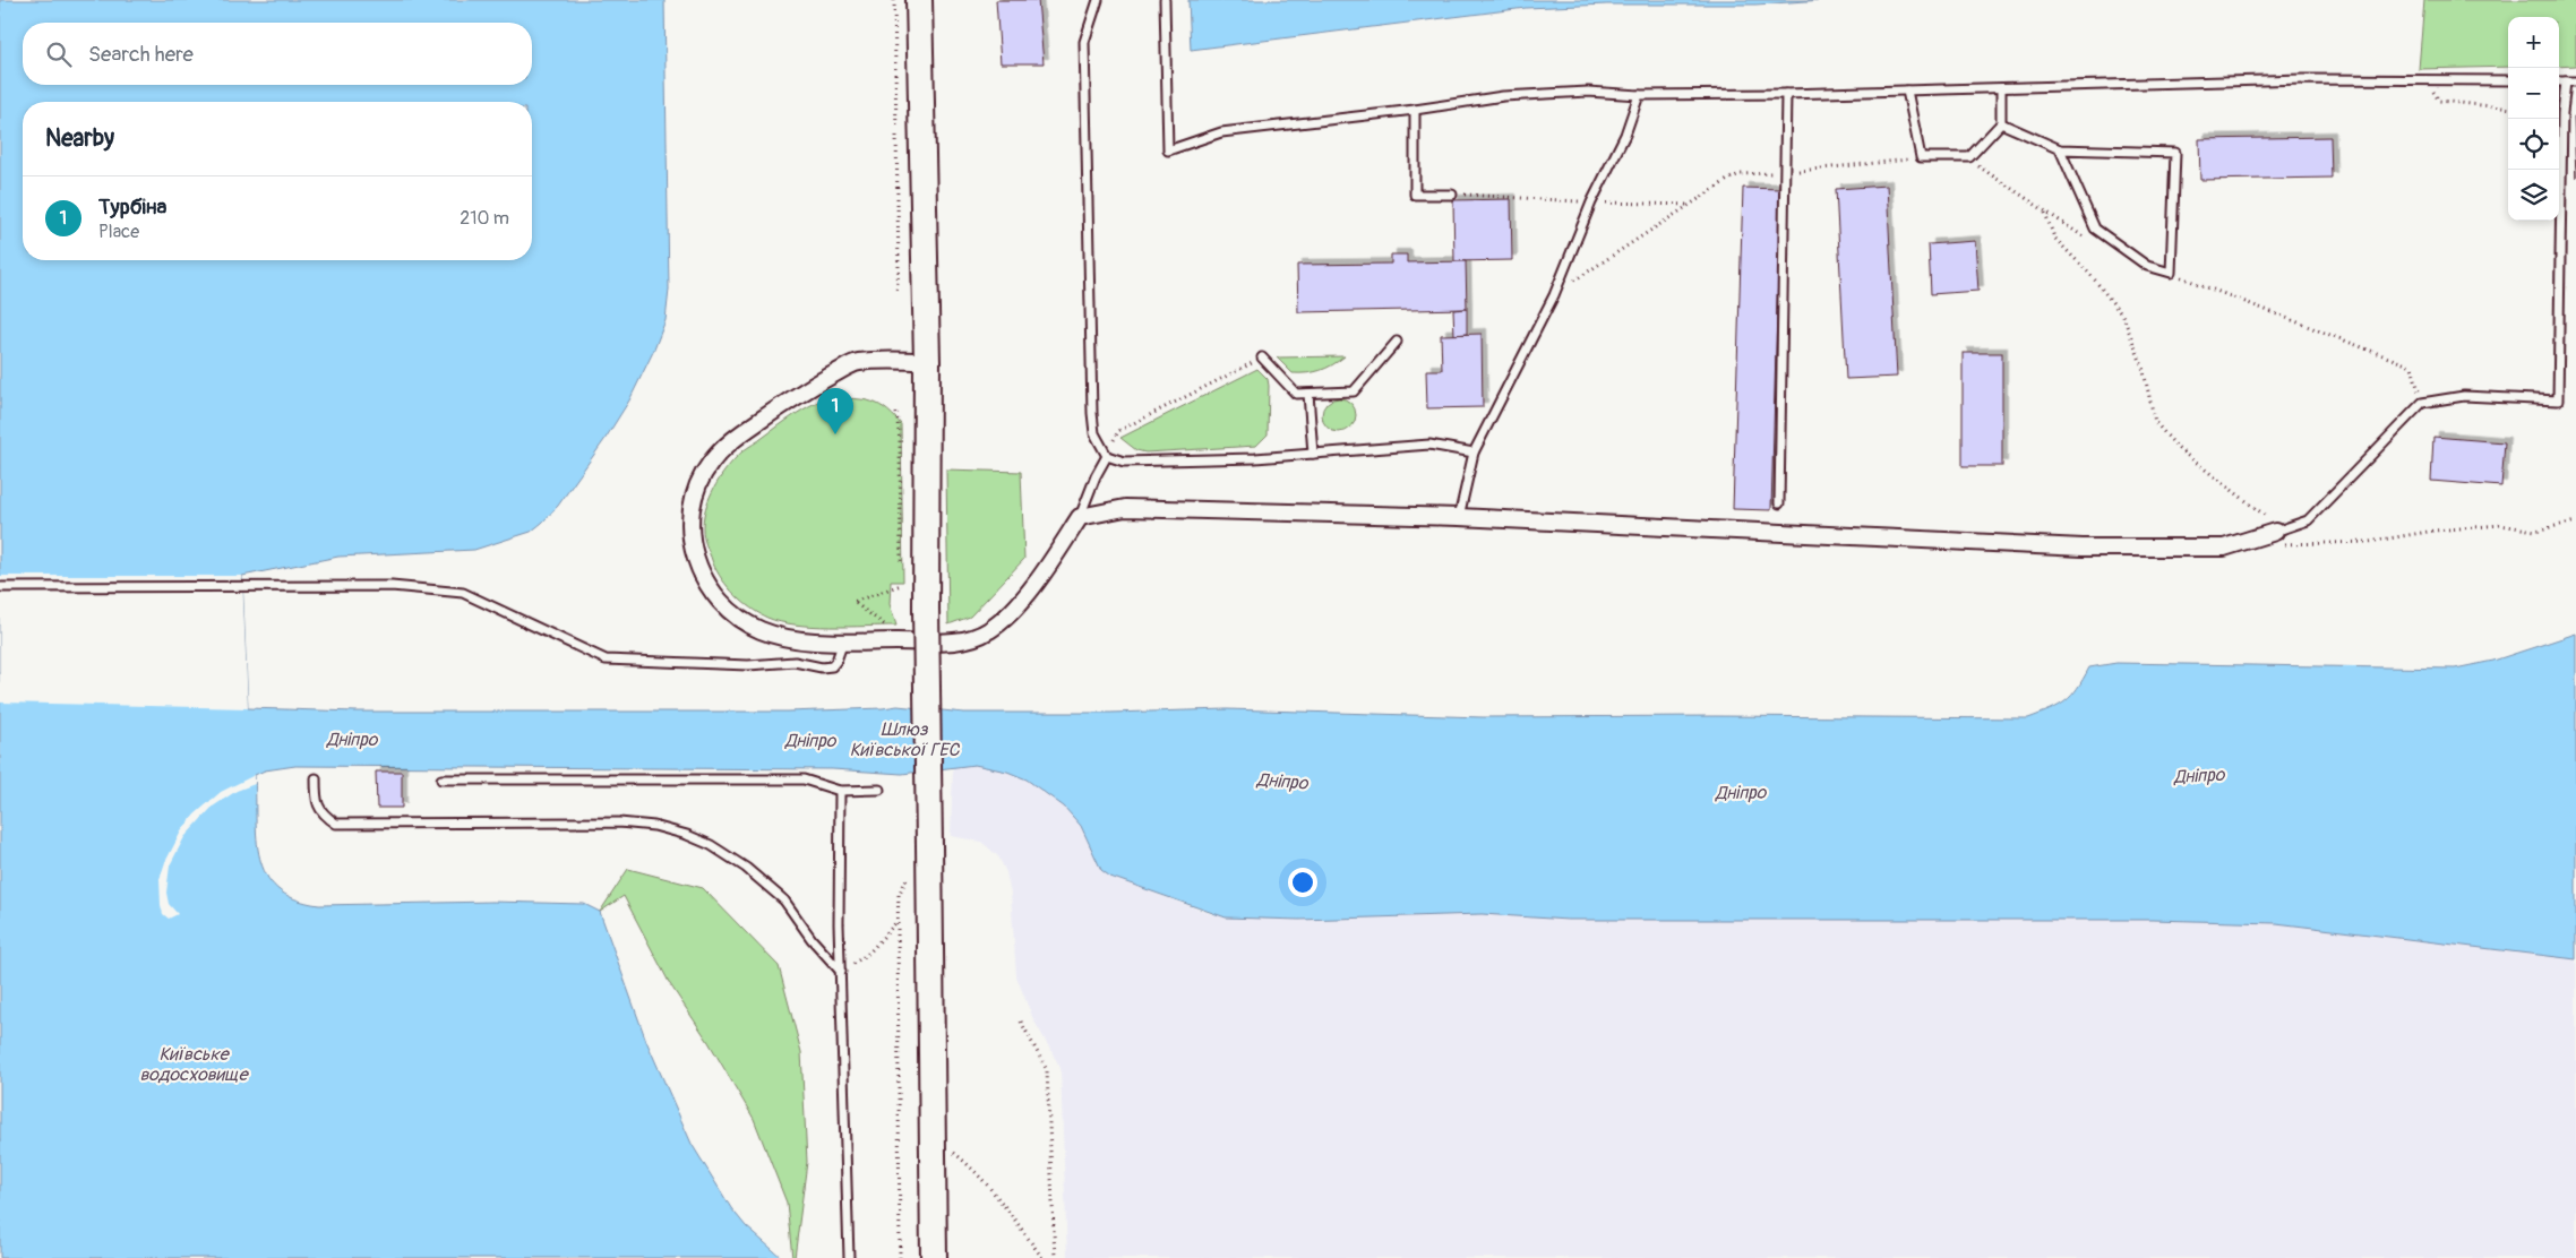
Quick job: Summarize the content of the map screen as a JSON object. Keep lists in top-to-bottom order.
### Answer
{
  "water": ["Шлюз Київської ГЕС", "Дніпро", "Київське водосховище"],
  "page": {
    "map_buttons": ["+", "−"],
    "search": "Search here",
    "heading": "Nearby",
    "list": [
      {
        "mark": "1",
        "name": "Турбіна",
        "note": "Place",
        "value": "210 m"
      }
    ],
    "pins": "1"
  }
}
